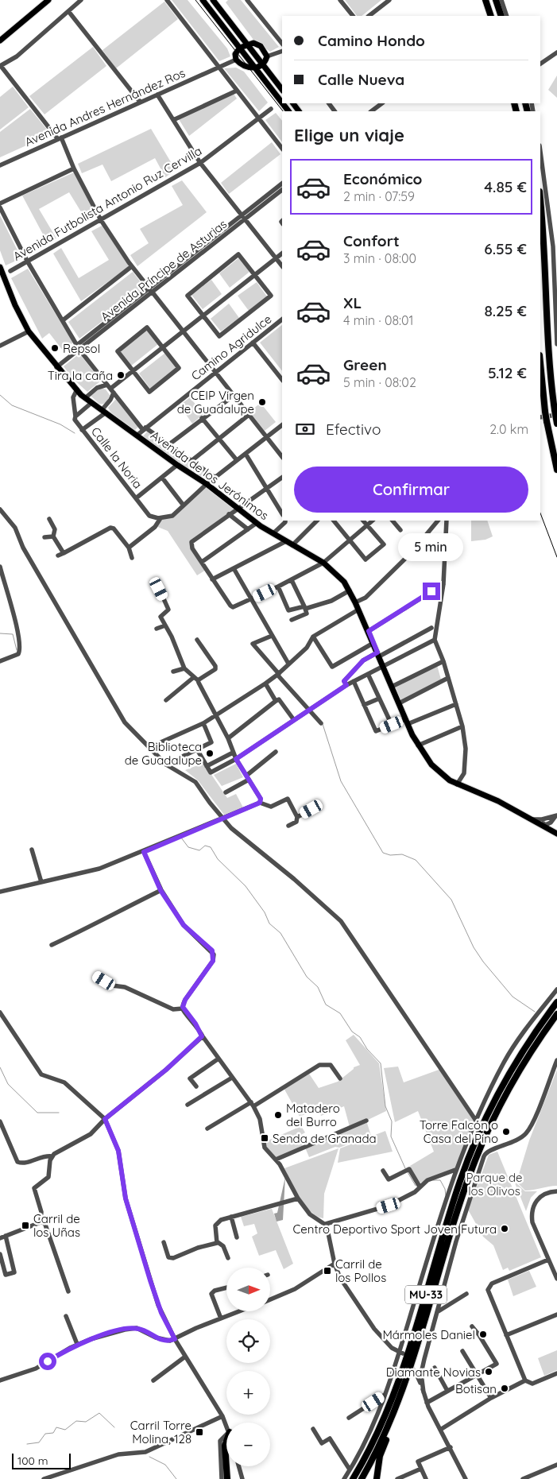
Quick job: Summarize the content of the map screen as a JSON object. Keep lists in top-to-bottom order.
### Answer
{
  "streets": {
    "highway": ["MU-33"],
    "main road": ["Avenida de los Jerónimos"],
    "street": [
      "Avenida Andres Hernández Ros",
      "Avenida Futbolista Antonio Ruz Cervilla",
      "Avenida Príncipe de Asturias",
      "Camino Agridulce",
      "Calle la Noria"
    ]
  },
  "crossings": [
    ["Avenida Futbolista Antonio Ruz Cervilla", "Avenida de los Jerónimos"],
    ["Avenida Príncipe de Asturias", "Avenida de los Jerónimos"],
    ["Camino Agridulce", "Avenida de los Jerónimos"],
    ["Calle la Noria", "Avenida de los Jerónimos"]
  ],
  "parks": ["Parque de los Olivos"],
  "places": {
    "other": [
      "Repsol",
      "Tira la caña",
      "CEIP Virgen de Guadalupe",
      "Biblioteca de Guadalupe",
      "Matadero del Burro",
      "Torre Falcón o Casa del Pino",
      "Centro Deportivo Sport Joven Futura",
      "Mármoles Daniel",
      "Diamante Novias",
      "Botisan"
    ],
    "transit": [
      "Senda de Granada",
      "Carril de los Uñas",
      "Carril de los Pollos",
      "Carril Torre Molina, 128"
    ]
  },
  "scale_bar": "100 m",
  "north": "right",
  "page": {
    "banner": ["Camino Hondo", "Calle Nueva"],
    "heading": "Elige un viaje",
    "list": [
      {
        "name": "Económico",
        "note": "2 min · 07:59",
        "value": "4.85 €"
      },
      {
        "name": "Confort",
        "note": "3 min · 08:00",
        "value": "6.55 €"
      },
      {
        "name": "XL",
        "note": "4 min · 08:01",
        "value": "8.25 €"
      },
      {
        "name": "Green",
        "note": "5 min · 08:02",
        "value": "5.12 €"
      }
    ],
    "pay": ["Efectivo", "2.0 km"],
    "buttons": "Confirmar",
    "bubble": "5 min",
    "map_buttons": ["+", "−"],
    "scale": "100 m"
  }
}
